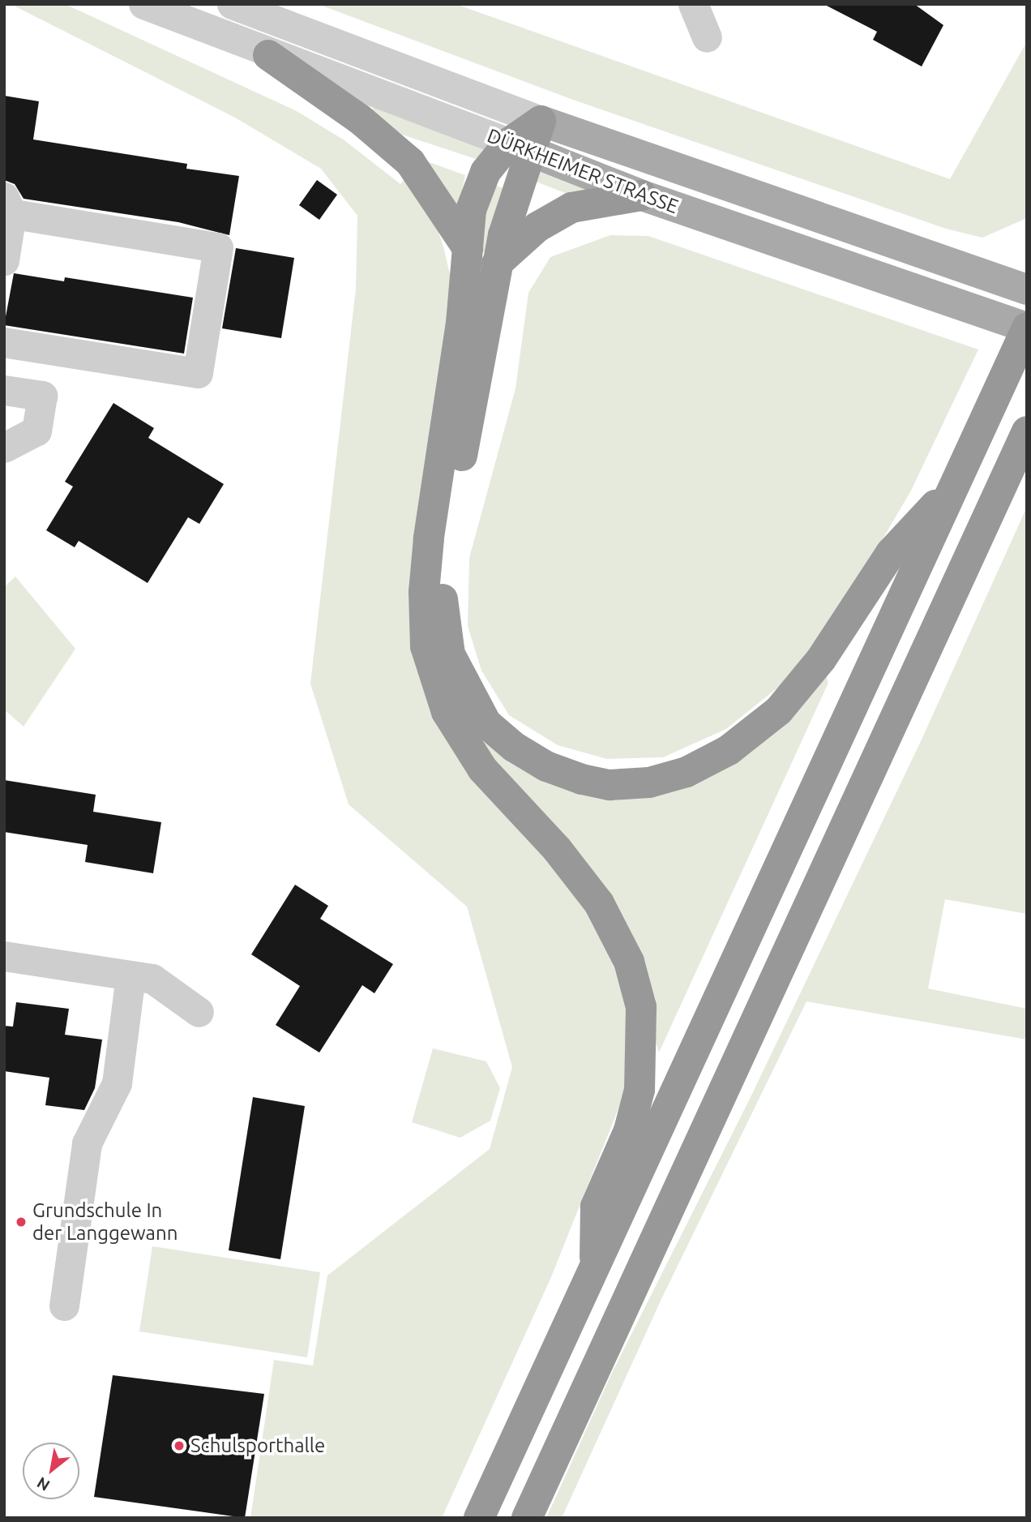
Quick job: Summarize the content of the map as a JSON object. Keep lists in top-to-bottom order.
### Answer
{
  "streets": {
    "main road": ["DÜRKHEIMER STRASSE"]
  },
  "places": ["Grundschule In der Langgewann", "Schulsporthalle"],
  "north": "bottom left"
}
